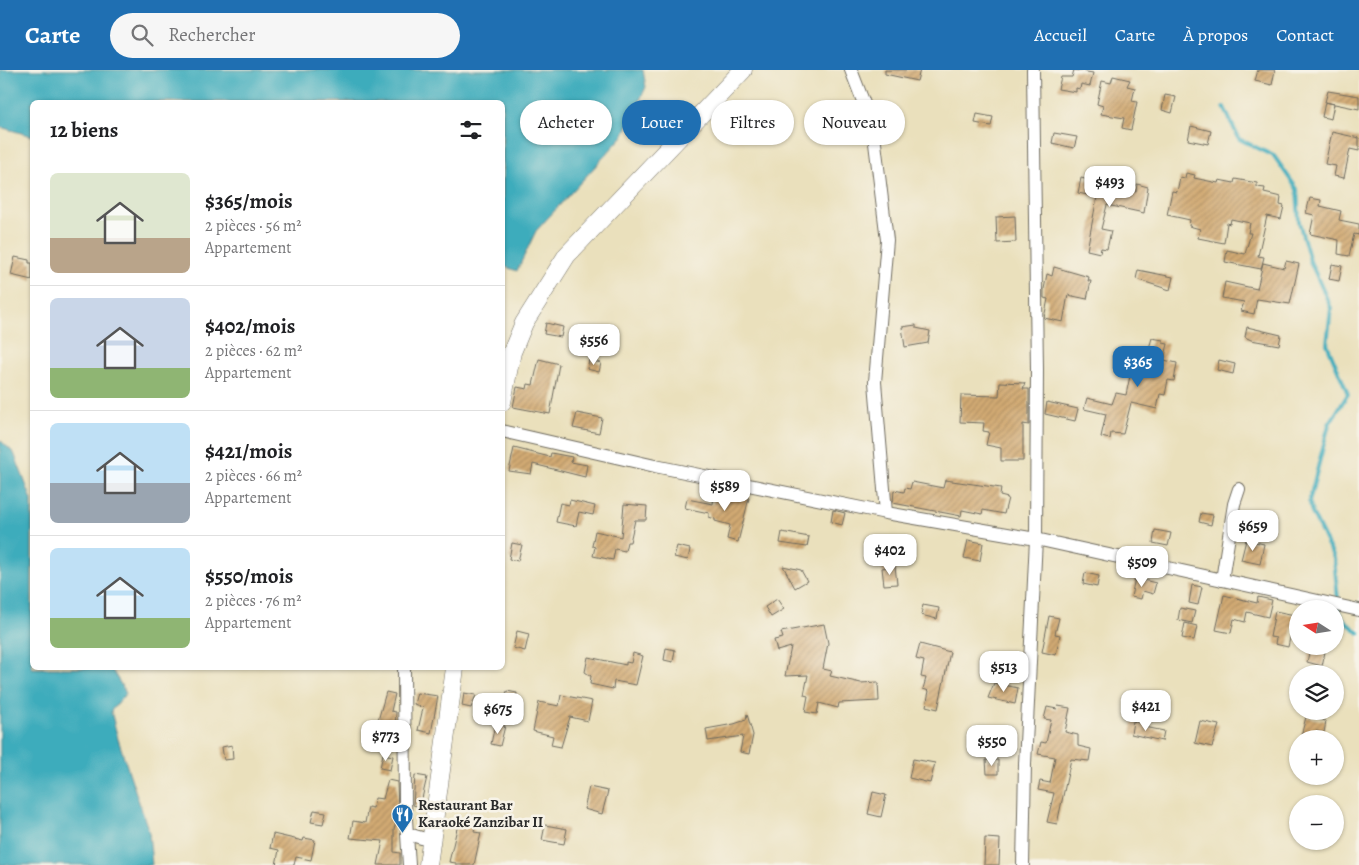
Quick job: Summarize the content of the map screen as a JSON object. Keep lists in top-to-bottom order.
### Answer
{
  "places": {
    "restaurant": ["Restaurant Bar Karaoké Zanzibar II"]
  },
  "north": "left",
  "page": {
    "header": "Carte",
    "search": "Rechercher",
    "nav": [
      "Accueil",
      "Carte",
      "À propos",
      "Contact"
    ],
    "chip": [
      "Acheter",
      "Louer",
      "Filtres",
      "Nouveau"
    ],
    "heading": "12 biens",
    "list": [
      {
        "name": "$365/mois",
        "note": "2 pièces · 56 m² · Appartement"
      },
      {
        "name": "$402/mois",
        "note": "2 pièces · 62 m² · Appartement"
      },
      {
        "name": "$421/mois",
        "note": "2 pièces · 66 m² · Appartement"
      },
      {
        "name": "$550/mois",
        "note": "2 pièces · 76 m² · Appartement"
      }
    ],
    "price": [
      "$493",
      "$556",
      "$365",
      "$589",
      "$659",
      "$402",
      "$509",
      "$513",
      "$421",
      "$675",
      "$773",
      "$550"
    ],
    "map_buttons": ["+", "−"]
  }
}
